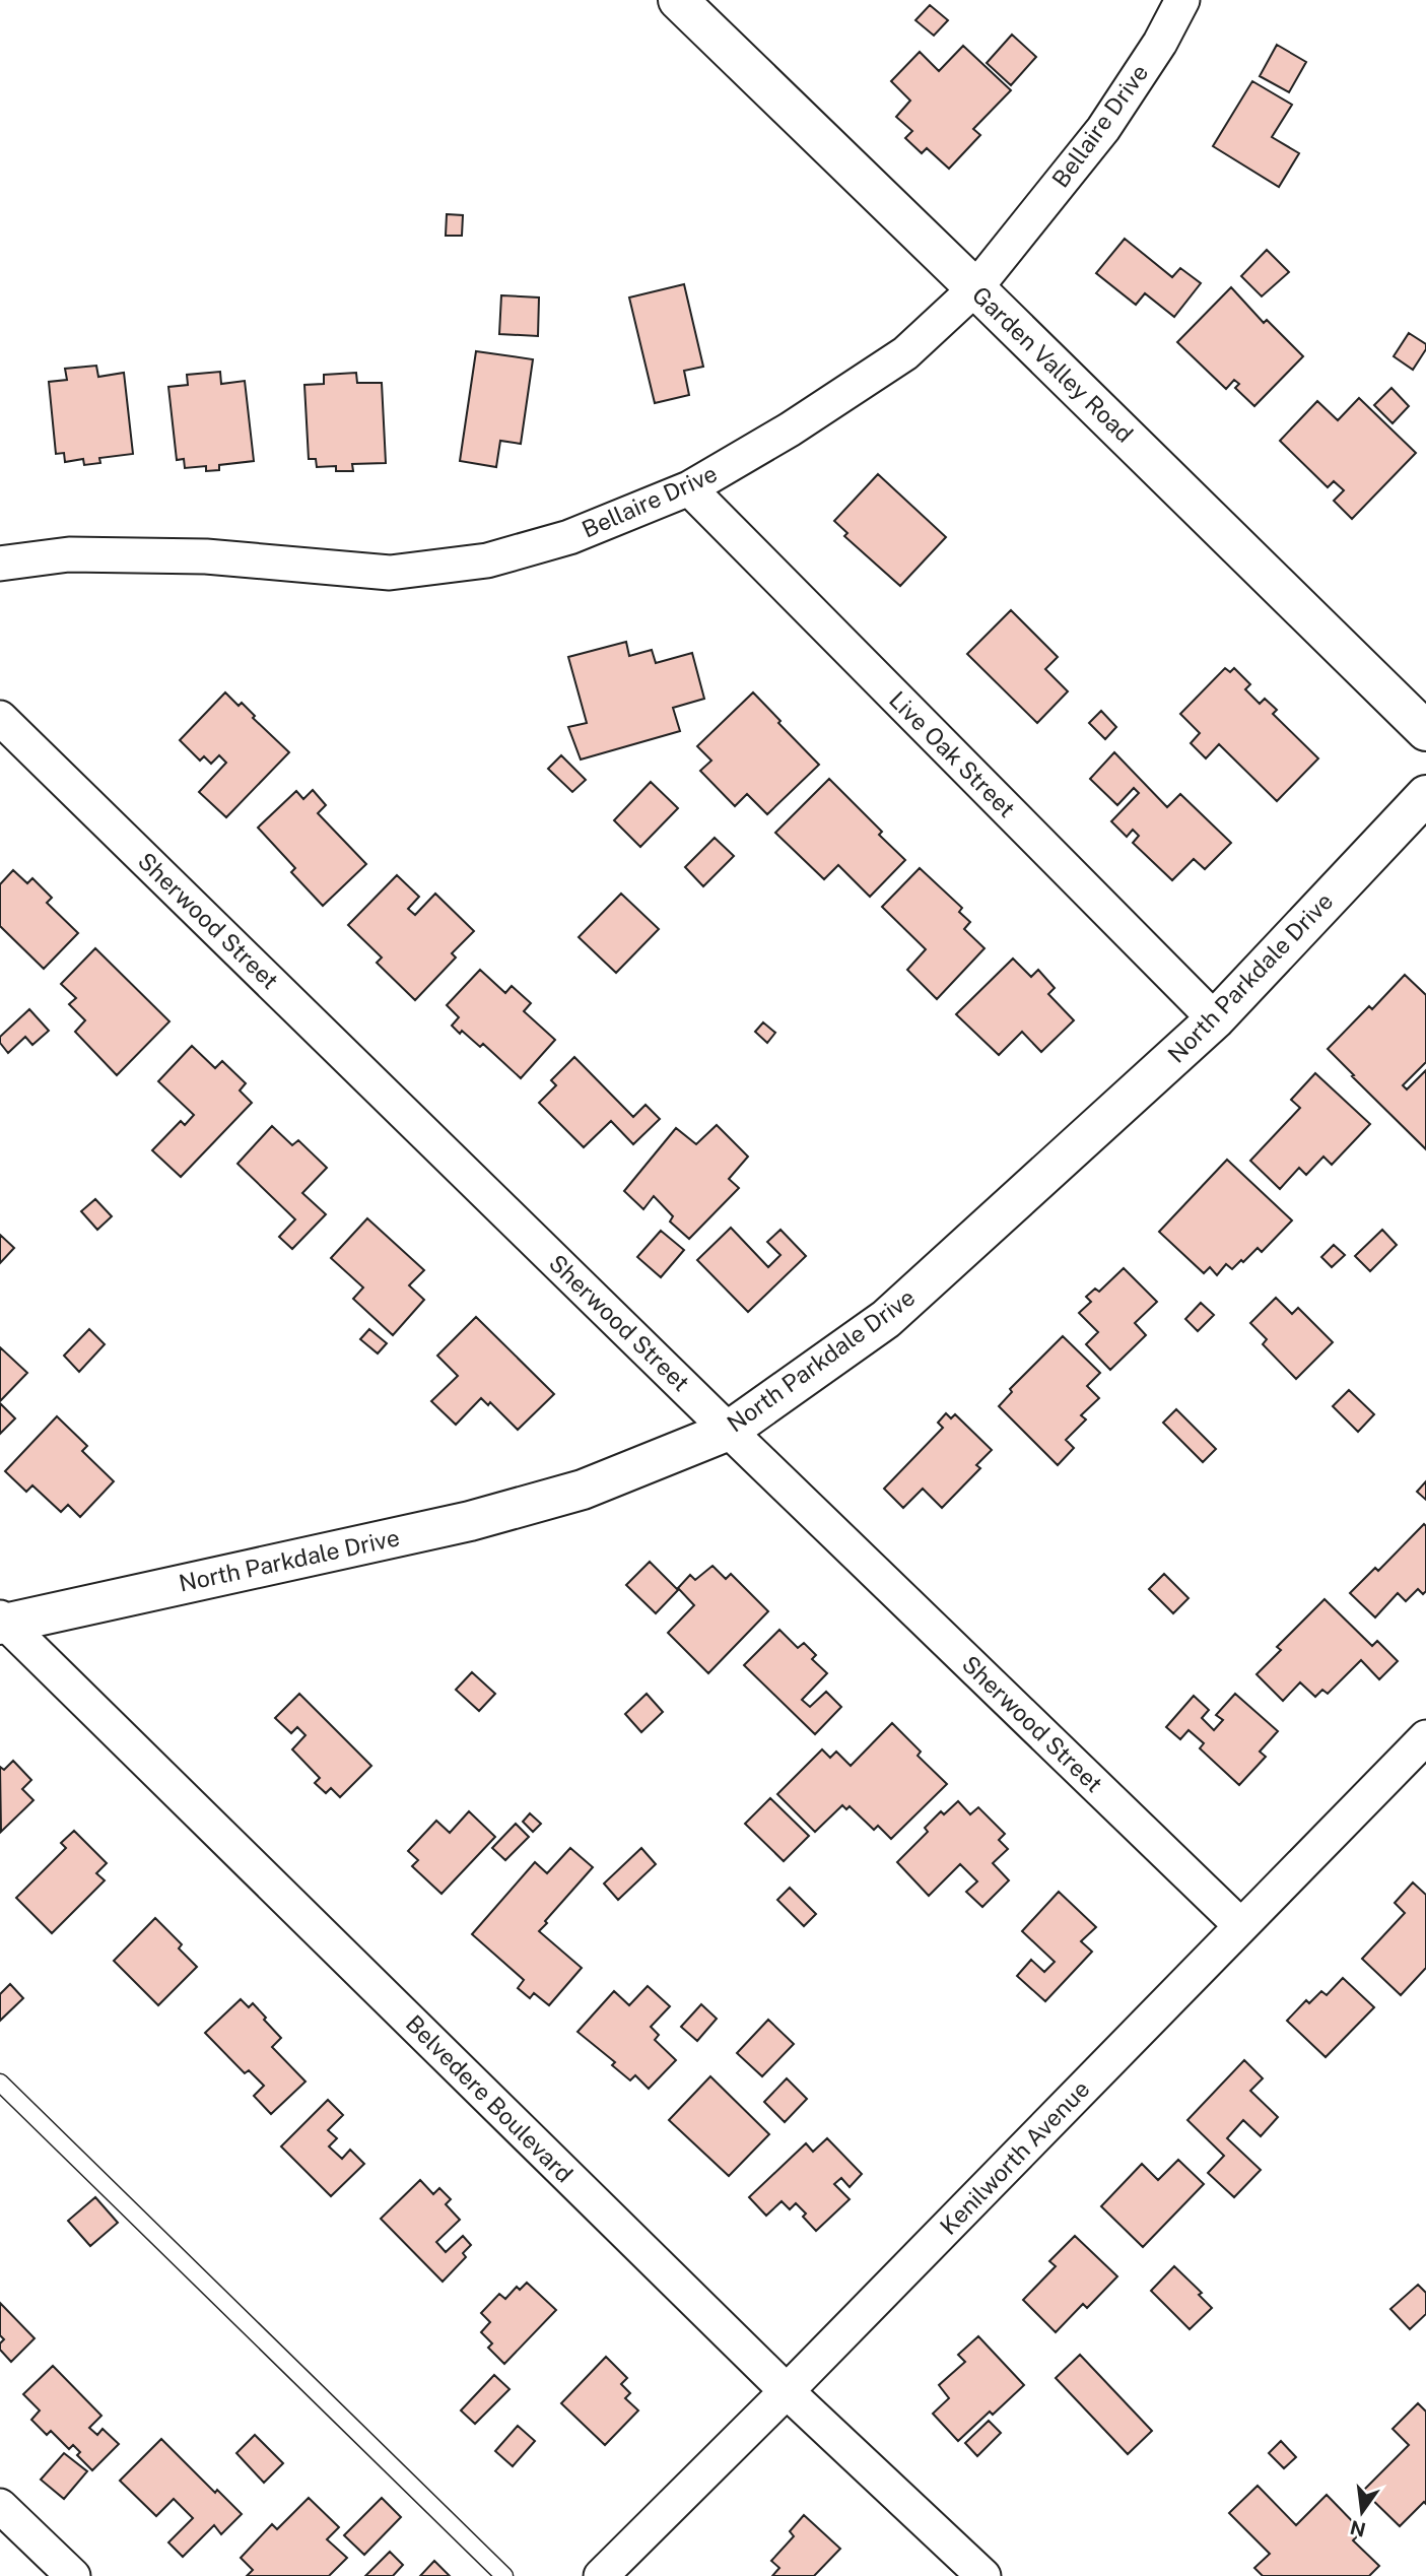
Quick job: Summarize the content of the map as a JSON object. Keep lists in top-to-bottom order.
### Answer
{
  "streets": {
    "street": [
      "Bellaire Drive",
      "Garden Valley Road",
      "Live Oak Street",
      "Sherwood Street",
      "North Parkdale Drive",
      "Belvedere Boulevard",
      "Kenilworth Avenue"
    ]
  },
  "crossings": [
    ["Bellaire Drive", "Garden Valley Road"],
    ["Bellaire Drive", "Live Oak Street"],
    ["Live Oak Street", "North Parkdale Drive"],
    ["Sherwood Street", "North Parkdale Drive"],
    ["Sherwood Street", "Kenilworth Avenue"],
    ["North Parkdale Drive", "Belvedere Boulevard"],
    ["Belvedere Boulevard", "Kenilworth Avenue"]
  ],
  "north": "bottom"
}
